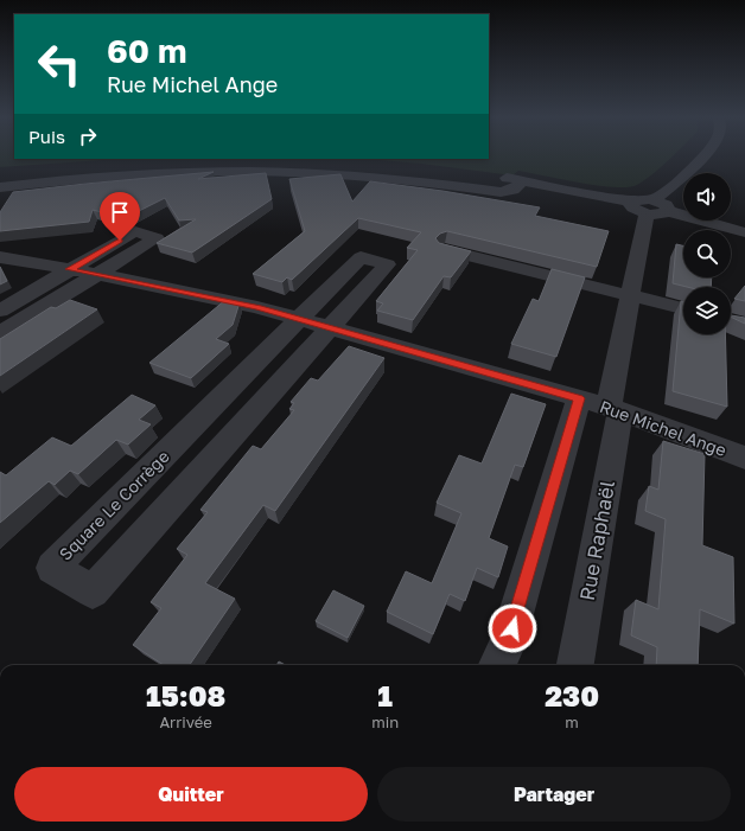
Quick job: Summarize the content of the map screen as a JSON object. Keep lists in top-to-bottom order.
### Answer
{
  "streets": {
    "street": ["Rue Michel Ange", "Square Le Corrège", "Rue Raphaël"]
  },
  "crossings": [
    ["Rue Michel Ange", "Square Le Corrège"],
    ["Rue Michel Ange", "Rue Raphaël"]
  ],
  "page": {
    "turn": ["60 m", "Rue Michel Ange"],
    "then": "Puis",
    "eta": [
      "15:08",
      "Arrivée",
      "1",
      "min",
      "230",
      "m"
    ],
    "buttons": ["Quitter", "Partager"]
  }
}
